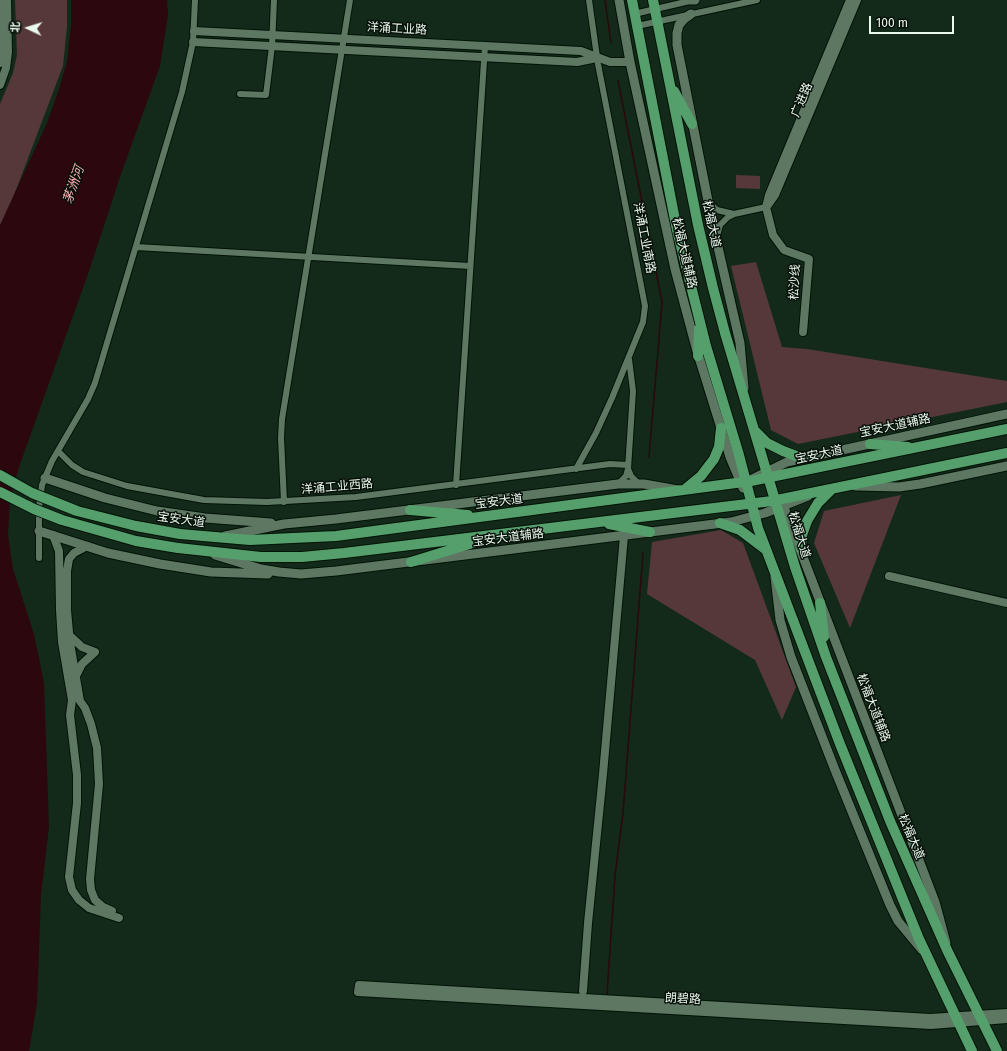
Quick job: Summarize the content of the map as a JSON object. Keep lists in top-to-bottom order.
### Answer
{
  "streets": {
    "main road": [
      "松福大道",
      "松福大道辅路",
      "宝安大道辅路",
      "宝安大道"
    ],
    "street": [
      "洋涌工业路",
      "广进路",
      "洋涌工业南路",
      "松沙线",
      "洋涌工业西路",
      "朗碧路"
    ]
  },
  "crossings": [
    ["洋涌工业路", "洋涌工业南路"],
    ["洋涌工业路", "松福大道辅路"],
    ["广进路", "松沙线"],
    ["松福大道", "松福大道辅路"],
    ["松福大道", "宝安大道辅路"],
    ["松福大道", "宝安大道"],
    ["松福大道", "朗碧路"],
    ["洋涌工业南路", "洋涌工业西路"],
    ["松福大道辅路", "宝安大道辅路"],
    ["松福大道辅路", "宝安大道"],
    ["宝安大道辅路", "宝安大道"]
  ],
  "water": ["茅洲河"],
  "scale_bar": "100 m",
  "north": "left"
}
